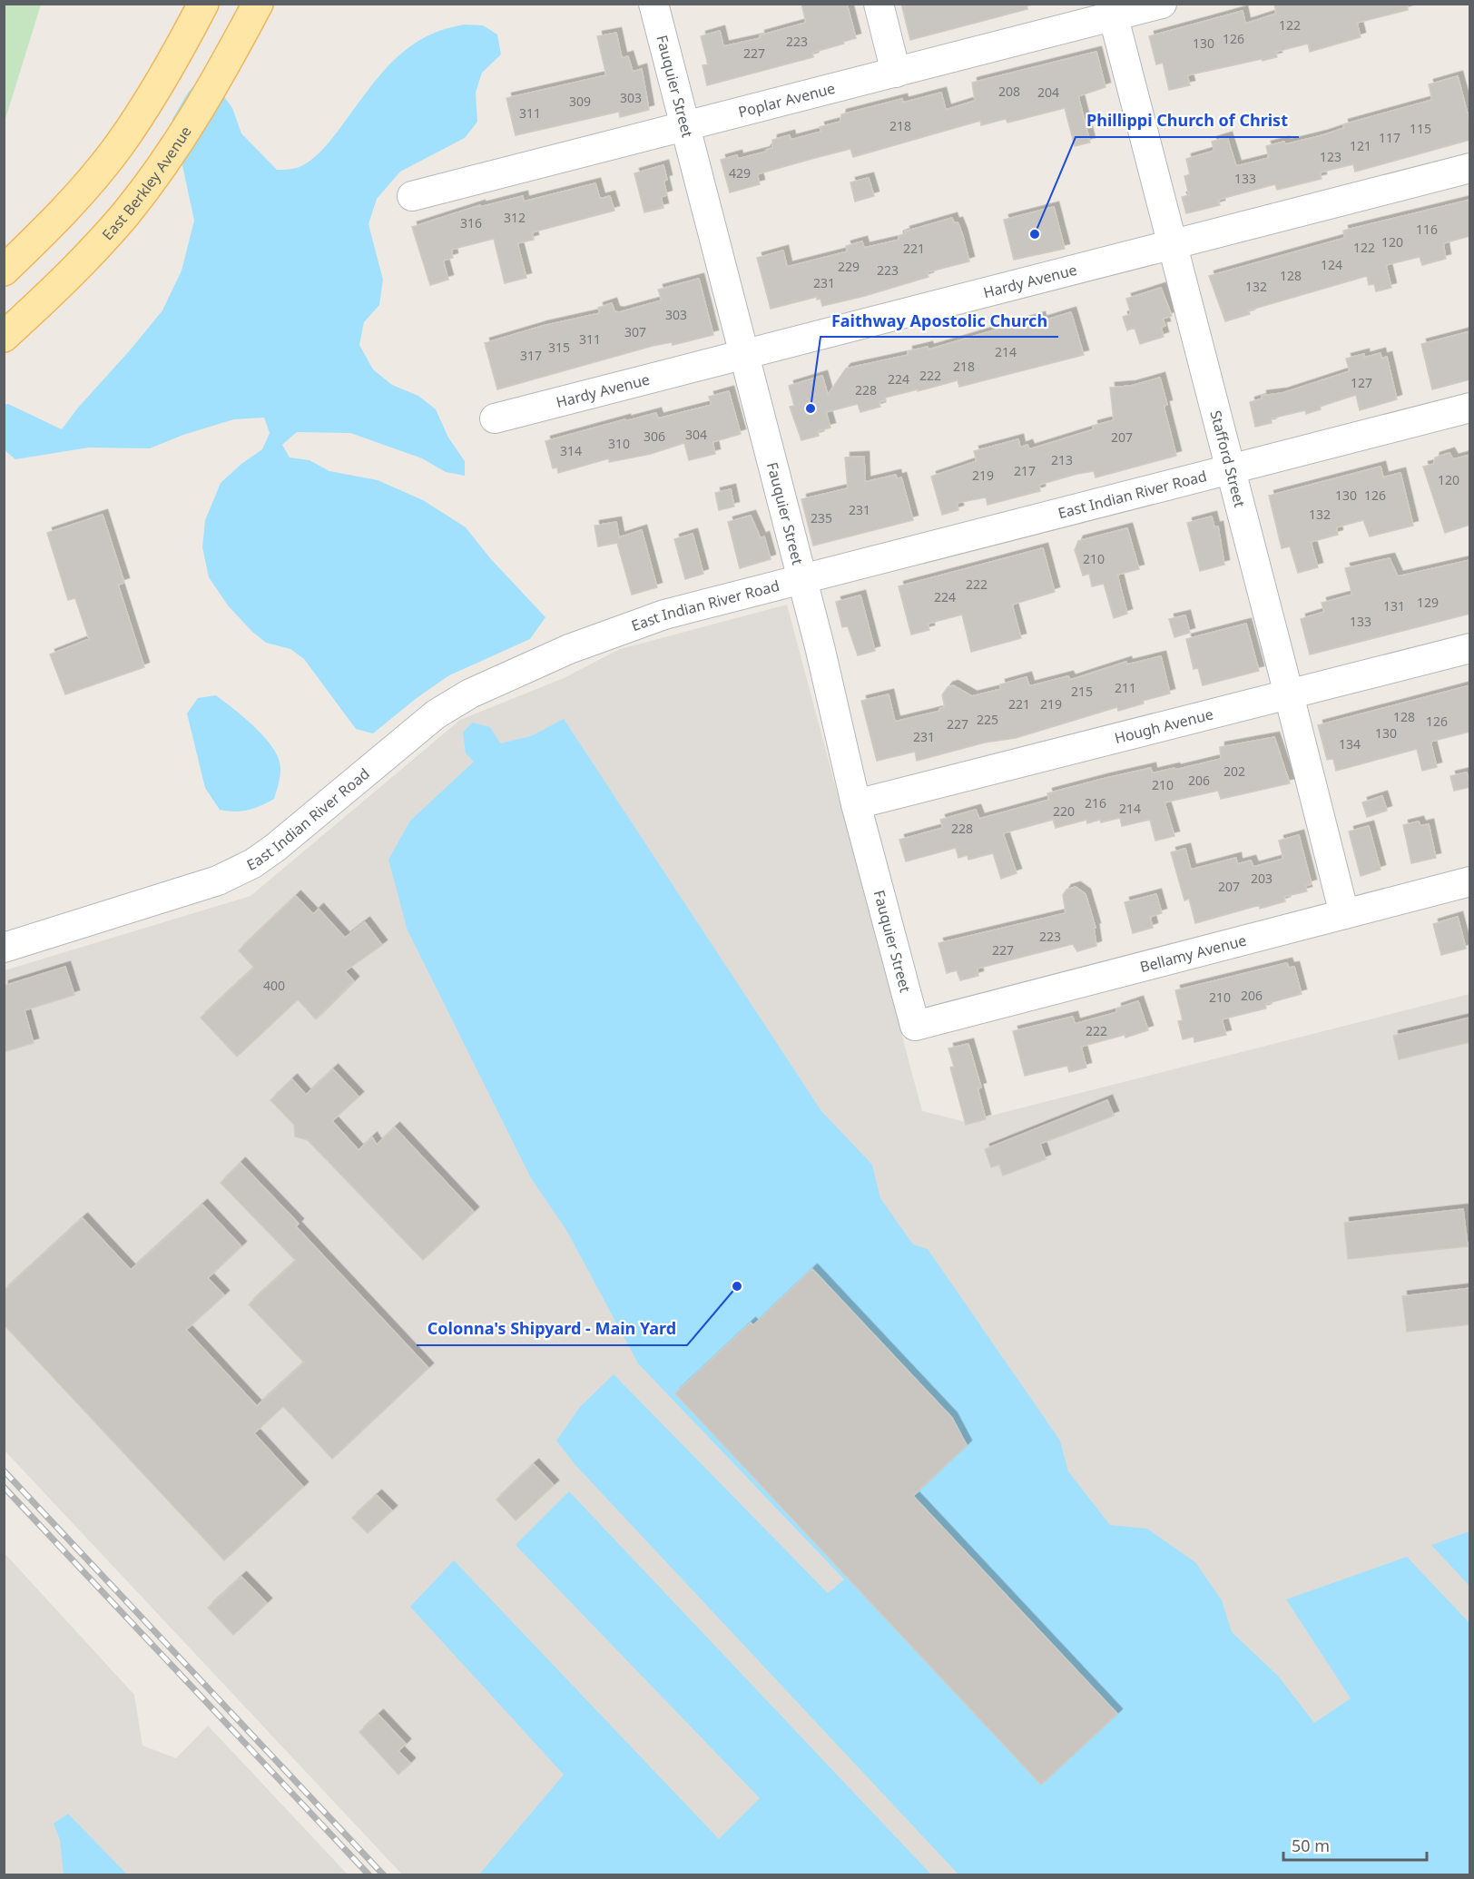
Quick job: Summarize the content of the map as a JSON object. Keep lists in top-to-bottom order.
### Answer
{
  "streets": {
    "main road": ["East Berkley Avenue"],
    "street": [
      "Fauquier Street",
      "Poplar Avenue",
      "Hardy Avenue",
      "Stafford Street",
      "East Indian River Road",
      "Hough Avenue",
      "Bellamy Avenue"
    ]
  },
  "crossings": [
    ["Fauquier Street", "Poplar Avenue"],
    ["Fauquier Street", "Hardy Avenue"],
    ["Fauquier Street", "East Indian River Road"],
    ["Fauquier Street", "Hough Avenue"],
    ["Fauquier Street", "Bellamy Avenue"],
    ["Poplar Avenue", "Stafford Street"],
    ["Hardy Avenue", "Stafford Street"],
    ["Stafford Street", "East Indian River Road"],
    ["Stafford Street", "Hough Avenue"],
    ["Stafford Street", "Bellamy Avenue"]
  ],
  "places": ["Phillippi Church of Christ", "Faithway Apostolic Church", "Colonna's Shipyard - Main Yard"],
  "house_numbers": [
    "122",
    "126",
    "223",
    "130",
    "227",
    "208",
    "204",
    "303",
    "309",
    "311",
    "218",
    "115",
    "117",
    "121",
    "123",
    "429",
    "133",
    "312",
    "316",
    "116",
    "120",
    "122",
    "221",
    "124",
    "229",
    "223",
    "128",
    "231",
    "132",
    "303",
    "307",
    "311",
    "315",
    "214",
    "317",
    "218",
    "222",
    "224",
    "127",
    "228",
    "304",
    "306",
    "207",
    "310",
    "314",
    "213",
    "217",
    "219",
    "120",
    "130",
    "126",
    "231",
    "132",
    "235",
    "210",
    "222",
    "224",
    "129",
    "131",
    "133",
    "211",
    "215",
    "221",
    "219",
    "128",
    "225",
    "126",
    "227",
    "130",
    "231",
    "134",
    "202",
    "206",
    "210",
    "216",
    "214",
    "220",
    "228",
    "203",
    "207",
    "223",
    "227",
    "400",
    "206",
    "210",
    "222"
  ],
  "scale_bar": "50 m"
}
